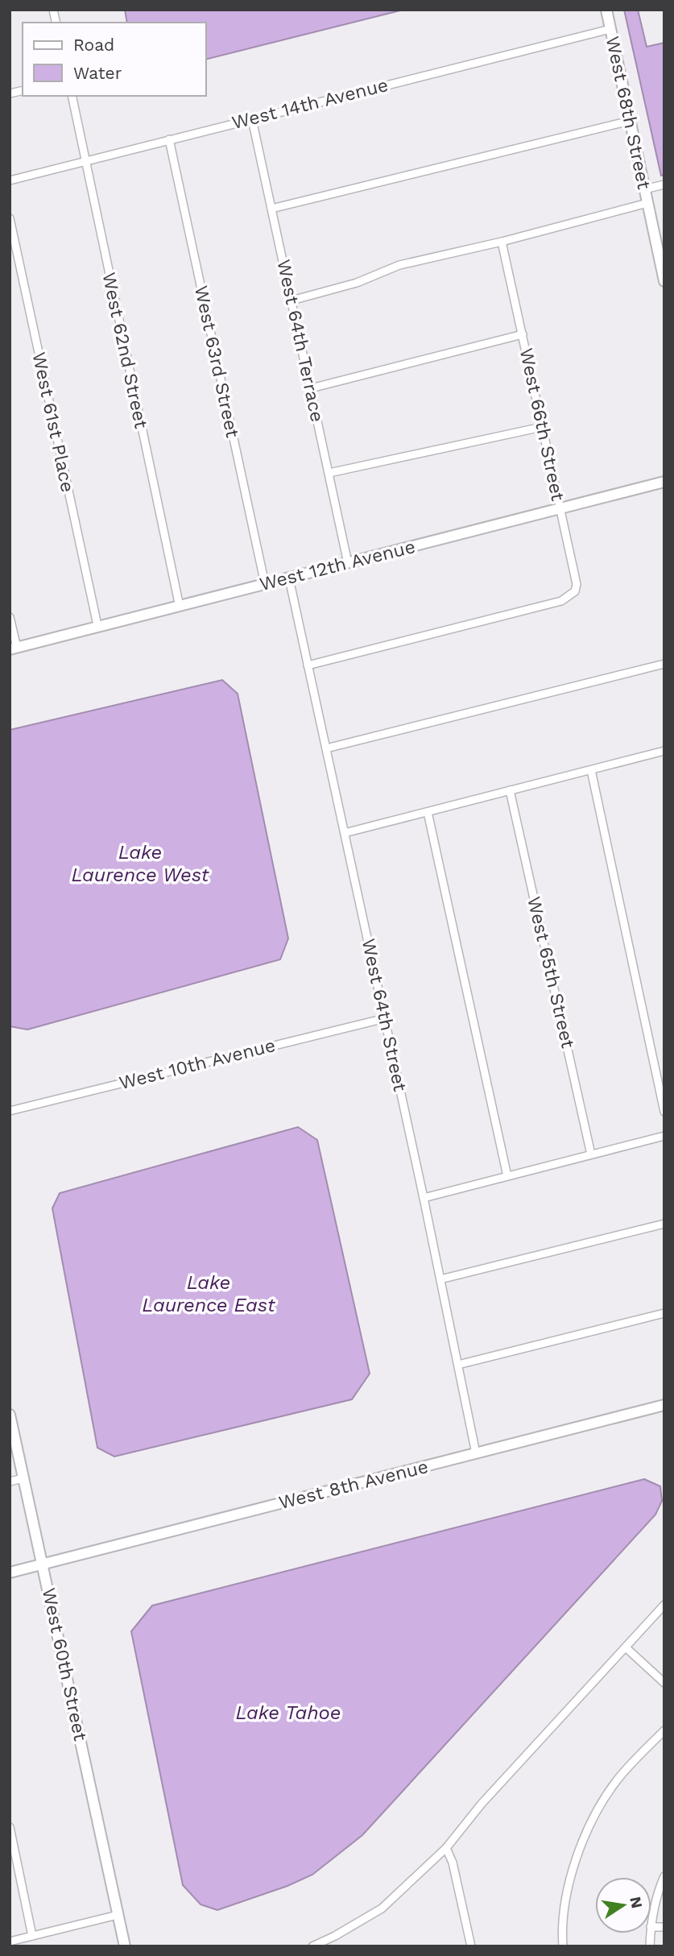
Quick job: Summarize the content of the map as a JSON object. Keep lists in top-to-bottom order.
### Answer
{
  "streets": {
    "street": [
      "West 14th Avenue",
      "West 68th Street",
      "West 64th Terrace",
      "West 62nd Street",
      "West 63rd Street",
      "West 61st Place",
      "West 66th Street",
      "West 12th Avenue",
      "West 65th Street",
      "West 64th Street",
      "West 10th Avenue",
      "West 8th Avenue",
      "West 60th Street"
    ]
  },
  "crossings": [
    ["West 14th Avenue", "West 68th Street"],
    ["West 14th Avenue", "West 64th Terrace"],
    ["West 14th Avenue", "West 62nd Street"],
    ["West 14th Avenue", "West 63rd Street"],
    ["West 64th Terrace", "West 12th Avenue"],
    ["West 62nd Street", "West 12th Avenue"],
    ["West 63rd Street", "West 12th Avenue"],
    ["West 61st Place", "West 12th Avenue"],
    ["West 66th Street", "West 12th Avenue"],
    ["West 66th Street", "West 64th Street"],
    ["West 12th Avenue", "West 64th Street"],
    ["West 64th Street", "West 10th Avenue"],
    ["West 64th Street", "West 8th Avenue"],
    ["West 8th Avenue", "West 60th Street"]
  ],
  "water": ["Lake Laurence West", "Lake Laurence East", "Lake Tahoe"],
  "legend": ["Road", "Water"],
  "north": "right"
}
